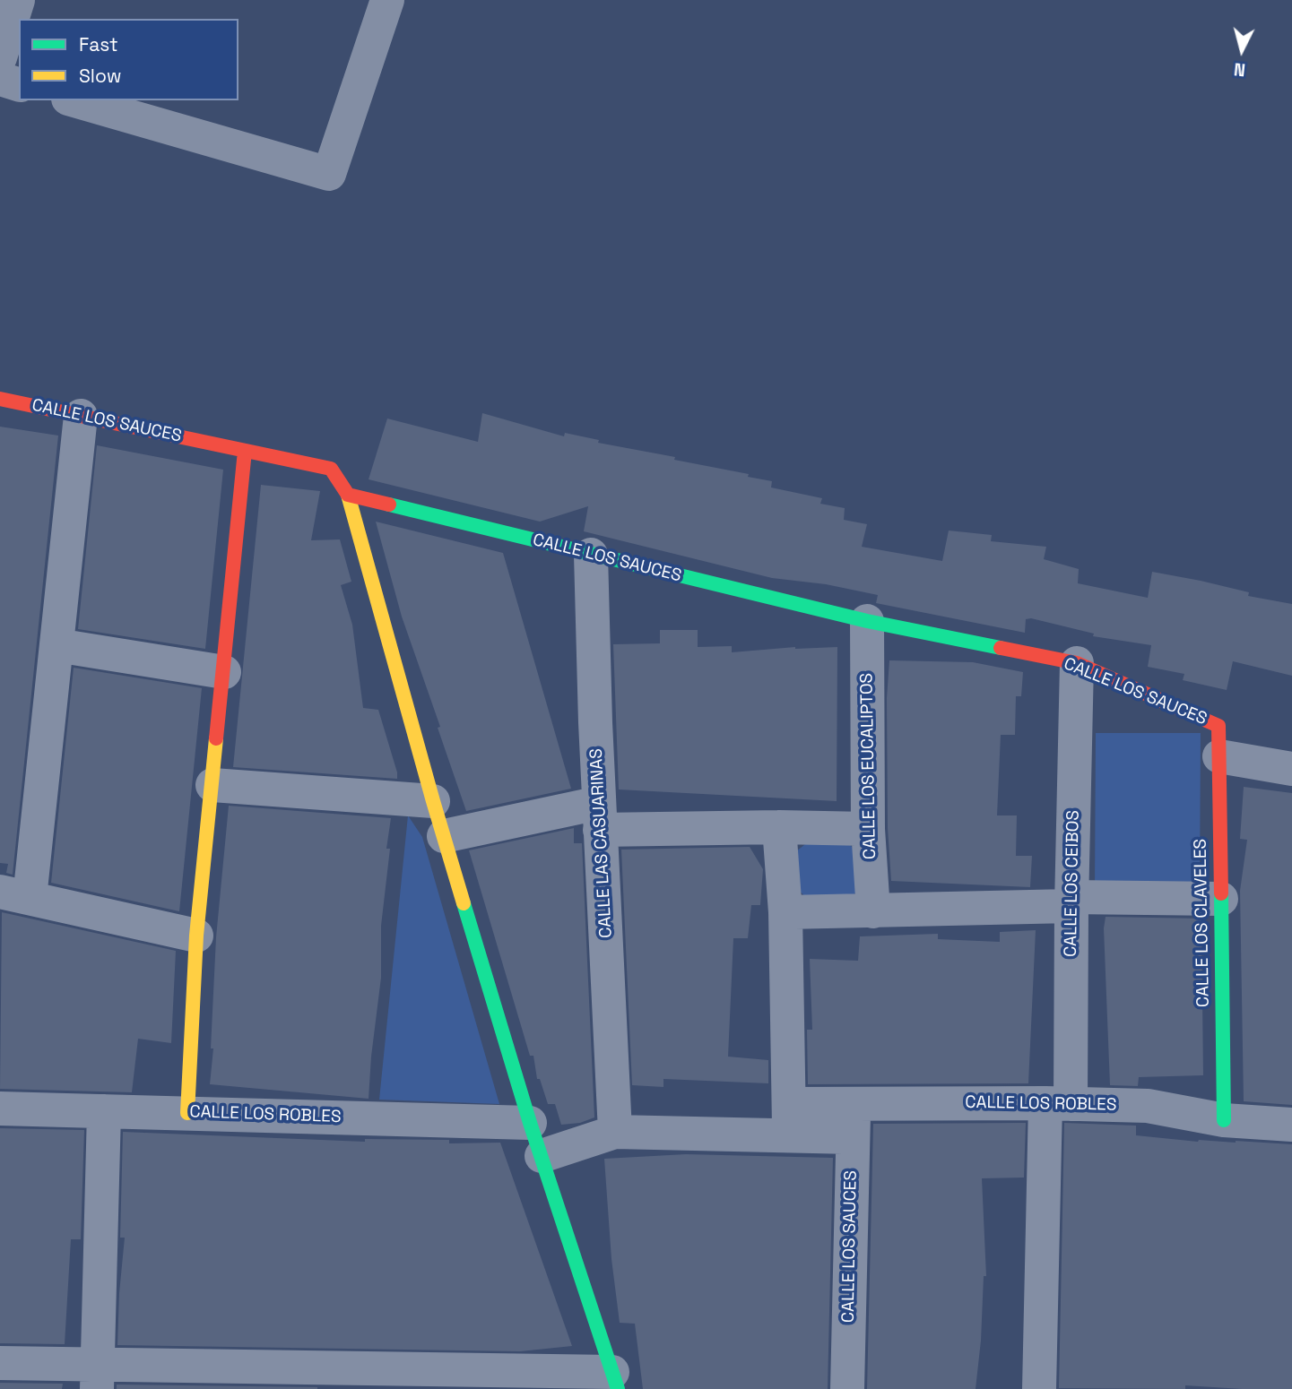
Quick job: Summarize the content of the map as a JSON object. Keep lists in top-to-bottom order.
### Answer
{
  "streets": {
    "street": [
      "CALLE LOS SAUCES",
      "CALLE LOS EUCALIPTOS",
      "CALLE LAS CASUARINAS",
      "CALLE LOS CEIBOS",
      "CALLE LOS CLAVELES",
      "CALLE LOS ROBLES"
    ]
  },
  "crossings": [
    ["CALLE LOS SAUCES", "CALLE LOS EUCALIPTOS"],
    ["CALLE LOS SAUCES", "CALLE LAS CASUARINAS"],
    ["CALLE LOS SAUCES", "CALLE LOS CEIBOS"],
    ["CALLE LOS SAUCES", "CALLE LOS CLAVELES"],
    ["CALLE LOS SAUCES", "CALLE LOS ROBLES"],
    ["CALLE LAS CASUARINAS", "CALLE LOS ROBLES"],
    ["CALLE LOS CEIBOS", "CALLE LOS ROBLES"],
    ["CALLE LOS CLAVELES", "CALLE LOS ROBLES"]
  ],
  "legend": ["Fast", "Slow"],
  "north": "bottom"
}
